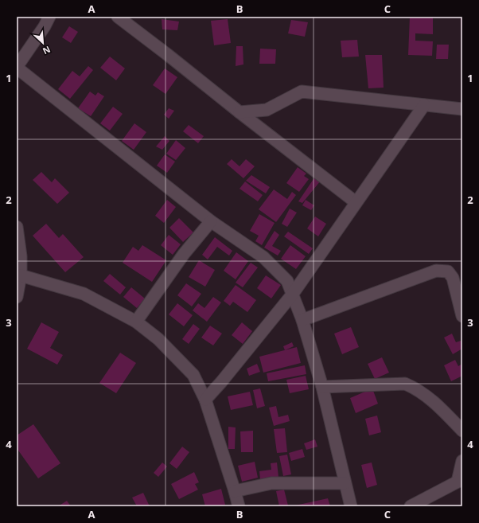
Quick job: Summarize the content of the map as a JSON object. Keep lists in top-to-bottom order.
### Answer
{
  "north": "bottom right",
  "grid": {
    "columns": ["A", "B", "C"],
    "rows": [
      "1",
      "2",
      "3",
      "4"
    ]
  }
}
